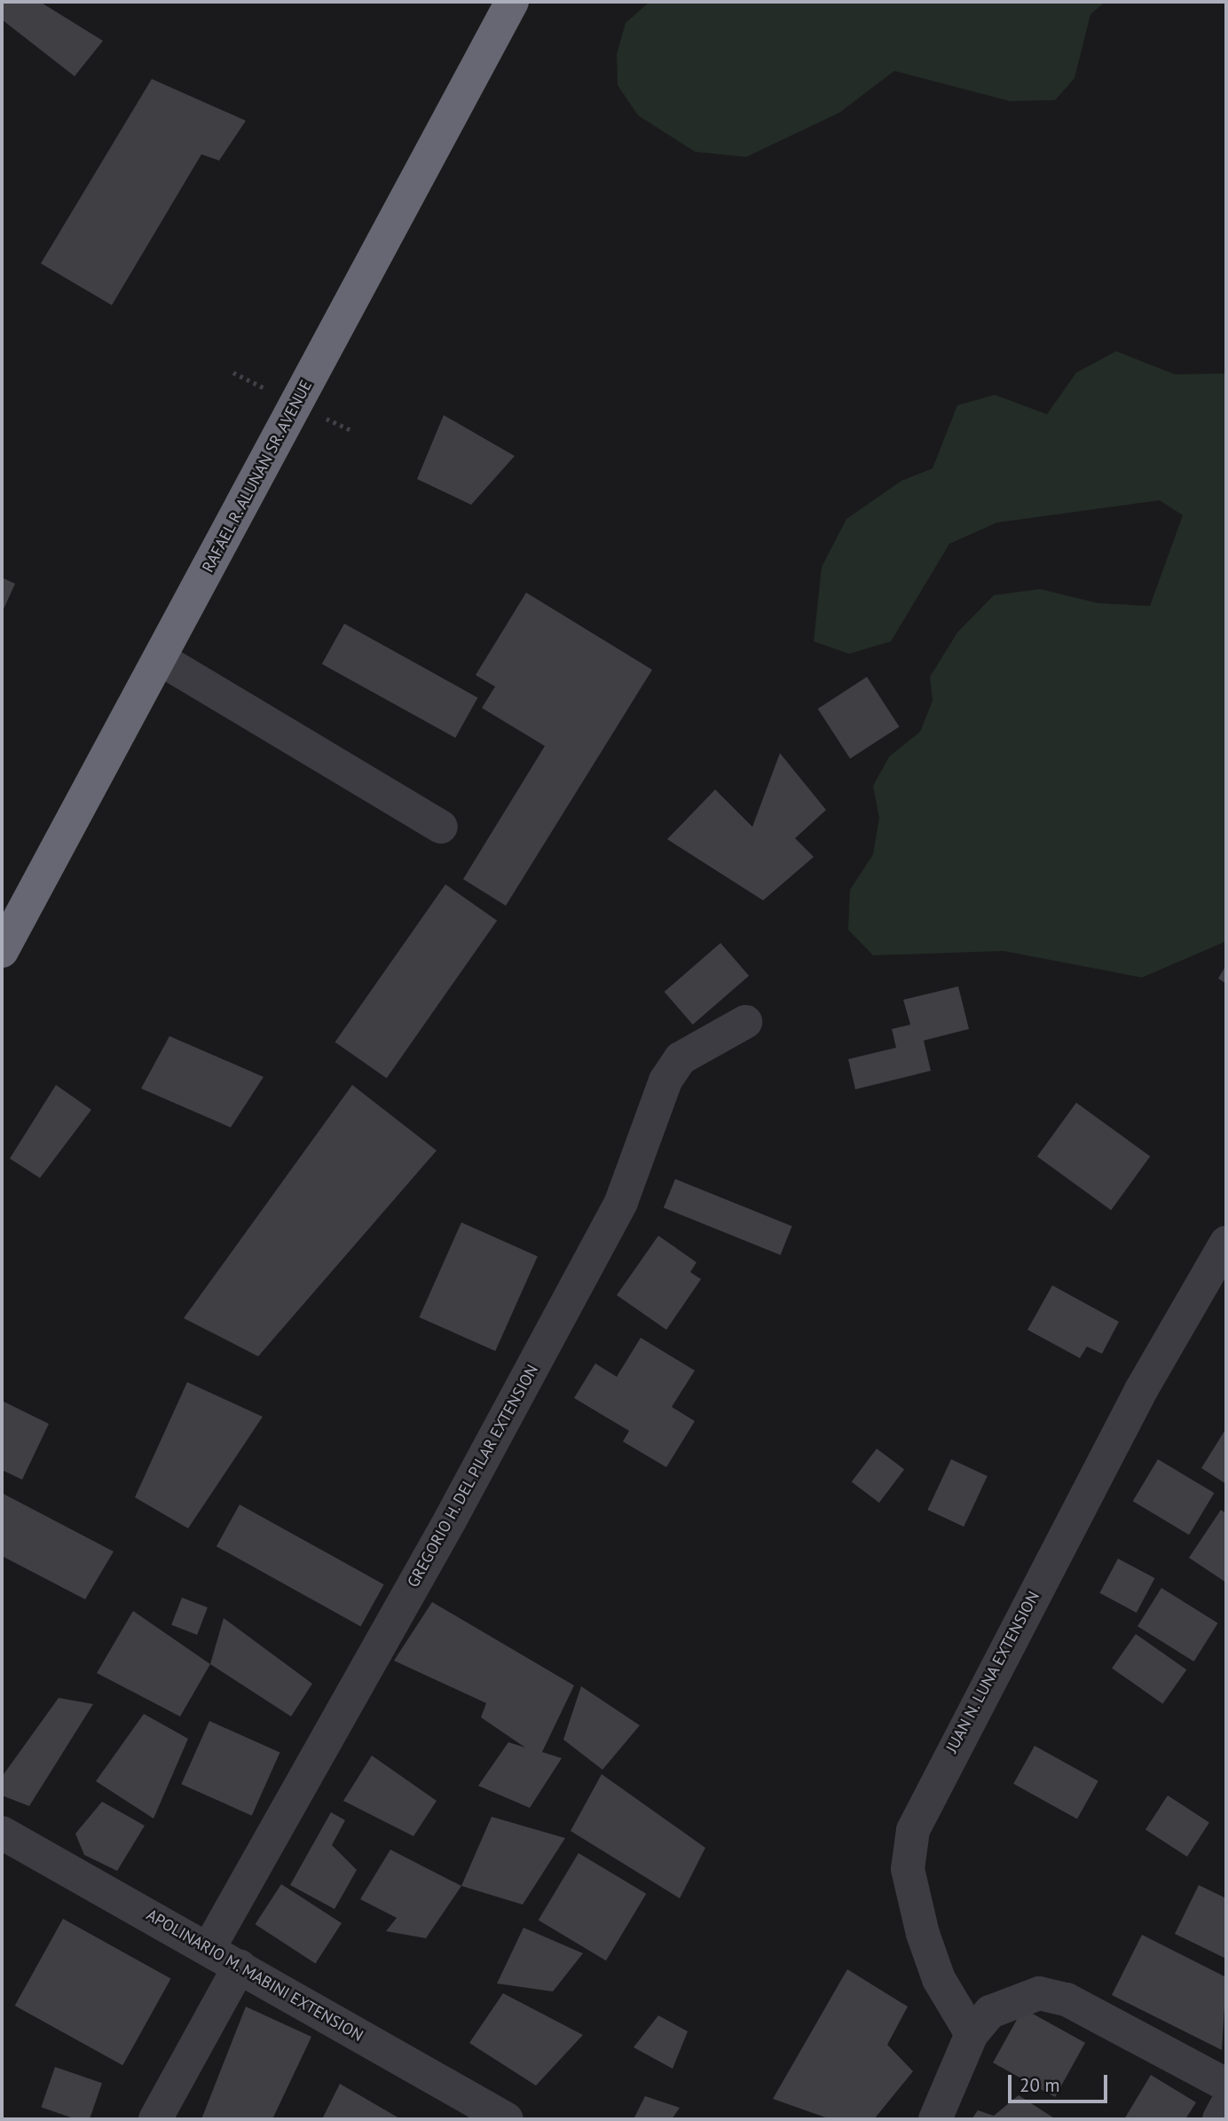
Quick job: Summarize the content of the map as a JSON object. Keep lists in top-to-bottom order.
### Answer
{
  "streets": {
    "highway": ["RAFAEL R. ALUNAN SR. AVENUE"],
    "street": ["GREGORIO H. DEL PILAR EXTENSION", "JUAN N. LUNA EXTENSION", "APOLINARIO M. MABINI EXTENSION"]
  },
  "crossings": [
    ["GREGORIO H. DEL PILAR EXTENSION", "APOLINARIO M. MABINI EXTENSION"]
  ],
  "scale_bar": "20 m"
}
